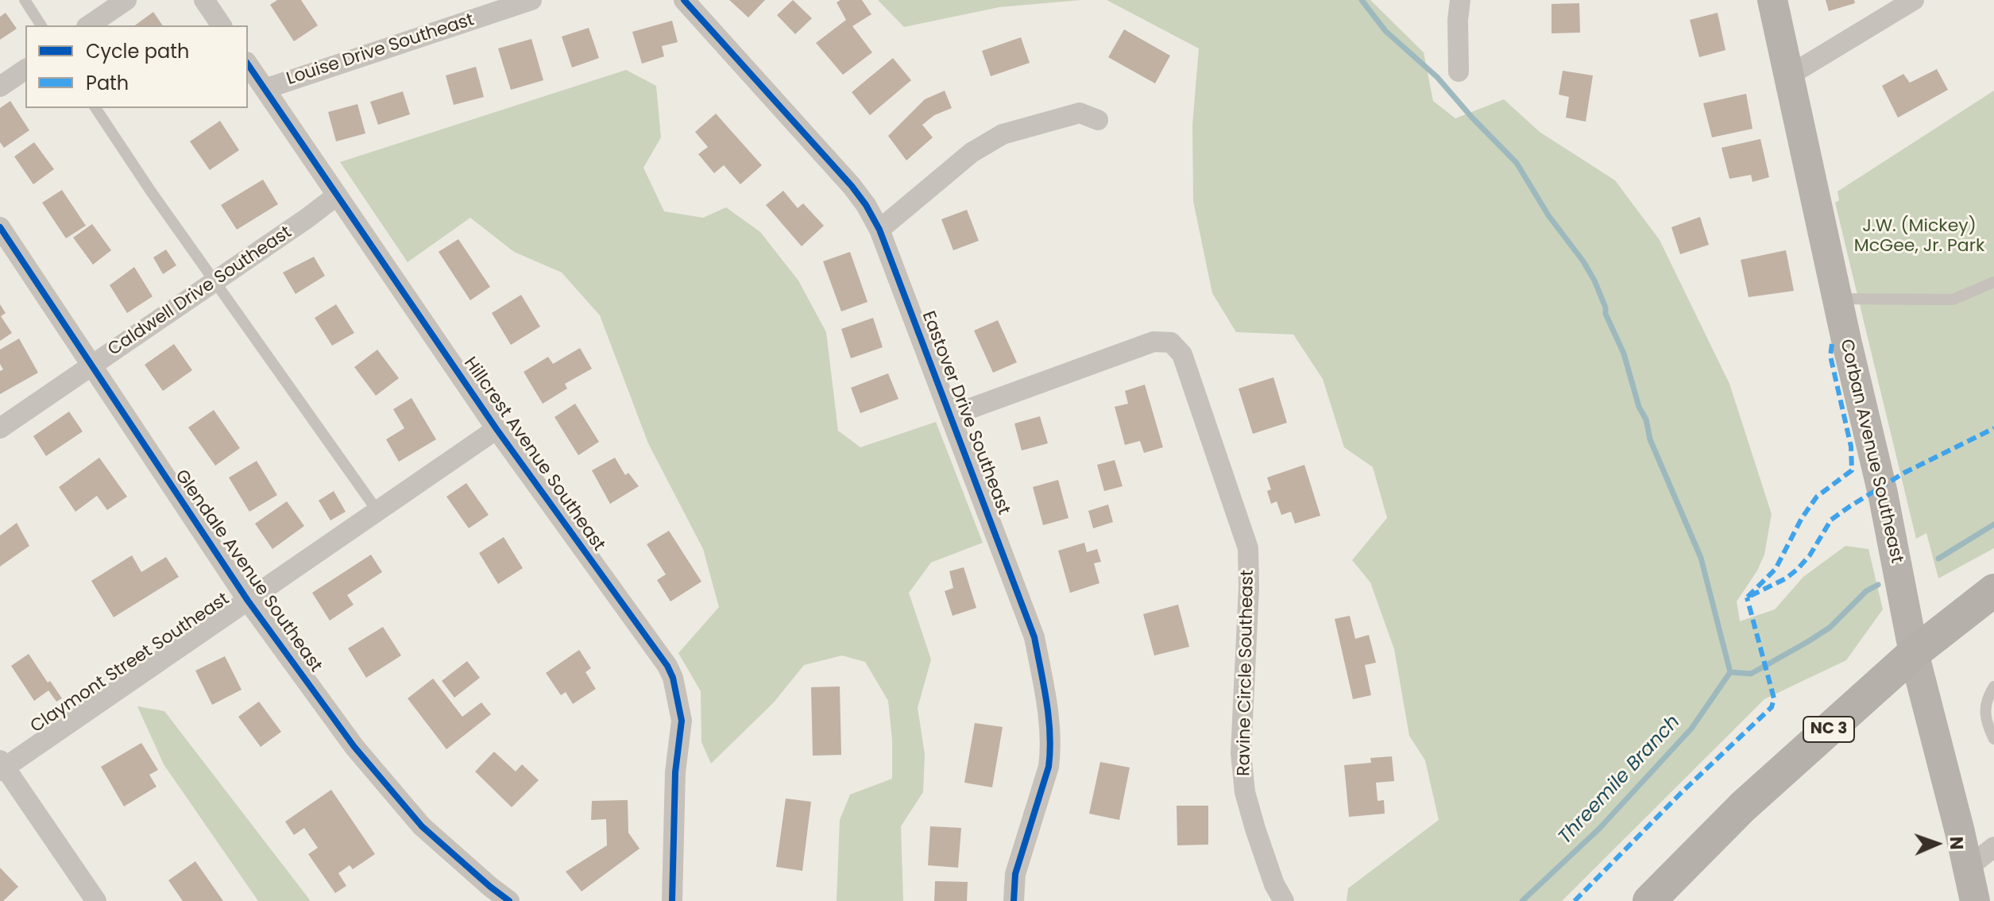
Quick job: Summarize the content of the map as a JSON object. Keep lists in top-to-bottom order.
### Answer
{
  "streets": {
    "main road": ["Corban Avenue Southeast", "NC 3"],
    "street": [
      "Louise Drive Southeast",
      "Caldwell Drive Southeast",
      "Eastover Drive Southeast",
      "Hillcrest Avenue Southeast",
      "Glendale Avenue Southeast",
      "Claymont Street Southeast",
      "Ravine Circle Southeast"
    ]
  },
  "crossings": [
    ["Louise Drive Southeast", "Hillcrest Avenue Southeast"],
    ["Caldwell Drive Southeast", "Hillcrest Avenue Southeast"],
    ["Caldwell Drive Southeast", "Glendale Avenue Southeast"],
    ["Eastover Drive Southeast", "Ravine Circle Southeast"],
    ["Corban Avenue Southeast", "NC 3"],
    ["Hillcrest Avenue Southeast", "Claymont Street Southeast"],
    ["Glendale Avenue Southeast", "Claymont Street Southeast"]
  ],
  "water": ["Threemile Branch"],
  "parks": ["J.W. (Mickey) McGee, Jr. Park"],
  "legend": ["Cycle path", "Path"],
  "north": "right"
}
